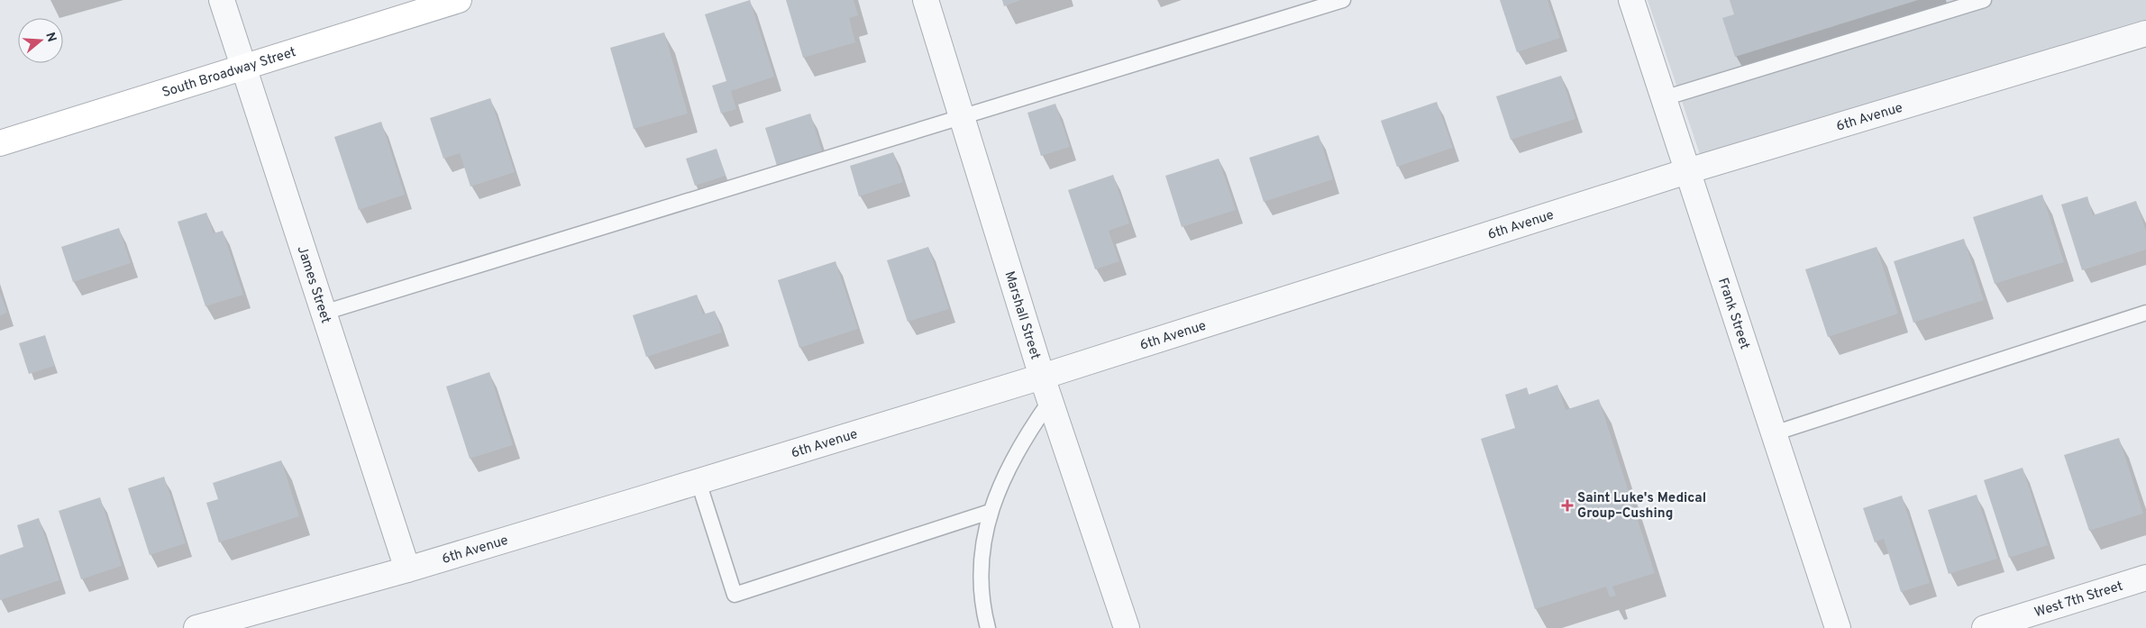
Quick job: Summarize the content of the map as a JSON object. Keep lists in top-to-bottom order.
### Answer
{
  "streets": {
    "street": [
      "South Broadway Street",
      "6th Avenue",
      "James Street",
      "Frank Street",
      "Marshall Street",
      "West 7th Street"
    ]
  },
  "crossings": [
    ["South Broadway Street", "James Street"],
    ["6th Avenue", "James Street"],
    ["6th Avenue", "Frank Street"],
    ["6th Avenue", "Marshall Street"]
  ],
  "places": {
    "health": ["Saint Luke's Medical Group–Cushing"]
  },
  "north": "right"
}
